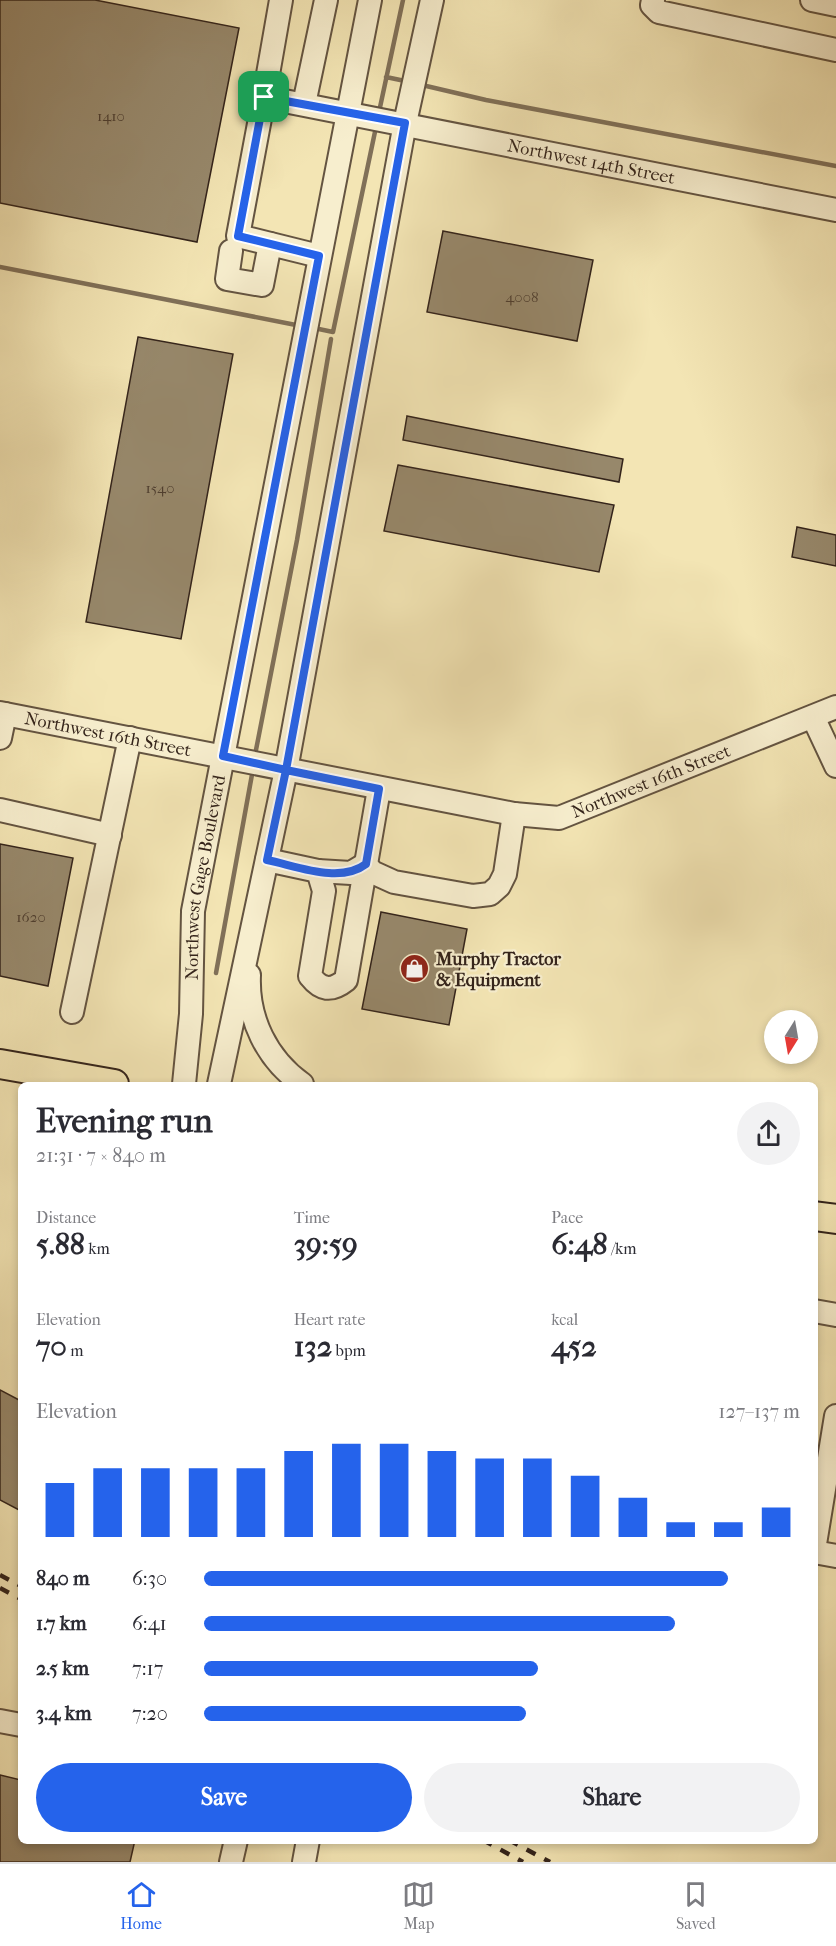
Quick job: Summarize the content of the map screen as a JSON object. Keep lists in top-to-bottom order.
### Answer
{
  "streets": {
    "street": ["Northwest 14th Street", "Northwest 16th Street", "Northwest Gage Boulevard"]
  },
  "crossings": [
    ["Northwest 14th Street", "Northwest Gage Boulevard"],
    ["Northwest 16th Street", "Northwest Gage Boulevard"]
  ],
  "places": {
    "shop": ["Murphy Tractor & Equipment"]
  },
  "house_numbers": [
    "1410",
    "4008",
    "1540",
    "1620"
  ],
  "north": "bottom",
  "page": {
    "heading": ["Evening run", "21:31 · 7 × 840 m"],
    "stats": [
      ["Distance", "5.88 km"],
      ["Time", "39:59"],
      ["Pace", "6:48 /km"],
      ["Elevation", "70 m"],
      ["Heart rate", "132 bpm"],
      ["kcal", "452"]
    ],
    "chart": ["Elevation", "127–137 m"],
    "list": [
      {
        "name": "840 m",
        "note": "6:30"
      },
      {
        "name": "1.7 km",
        "note": "6:41"
      },
      {
        "name": "2.5 km",
        "note": "7:17"
      },
      {
        "name": "3.4 km",
        "note": "7:20"
      }
    ],
    "buttons": ["Save", "Share"],
    "tabs": ["Home", "Map", "Saved"]
  }
}
